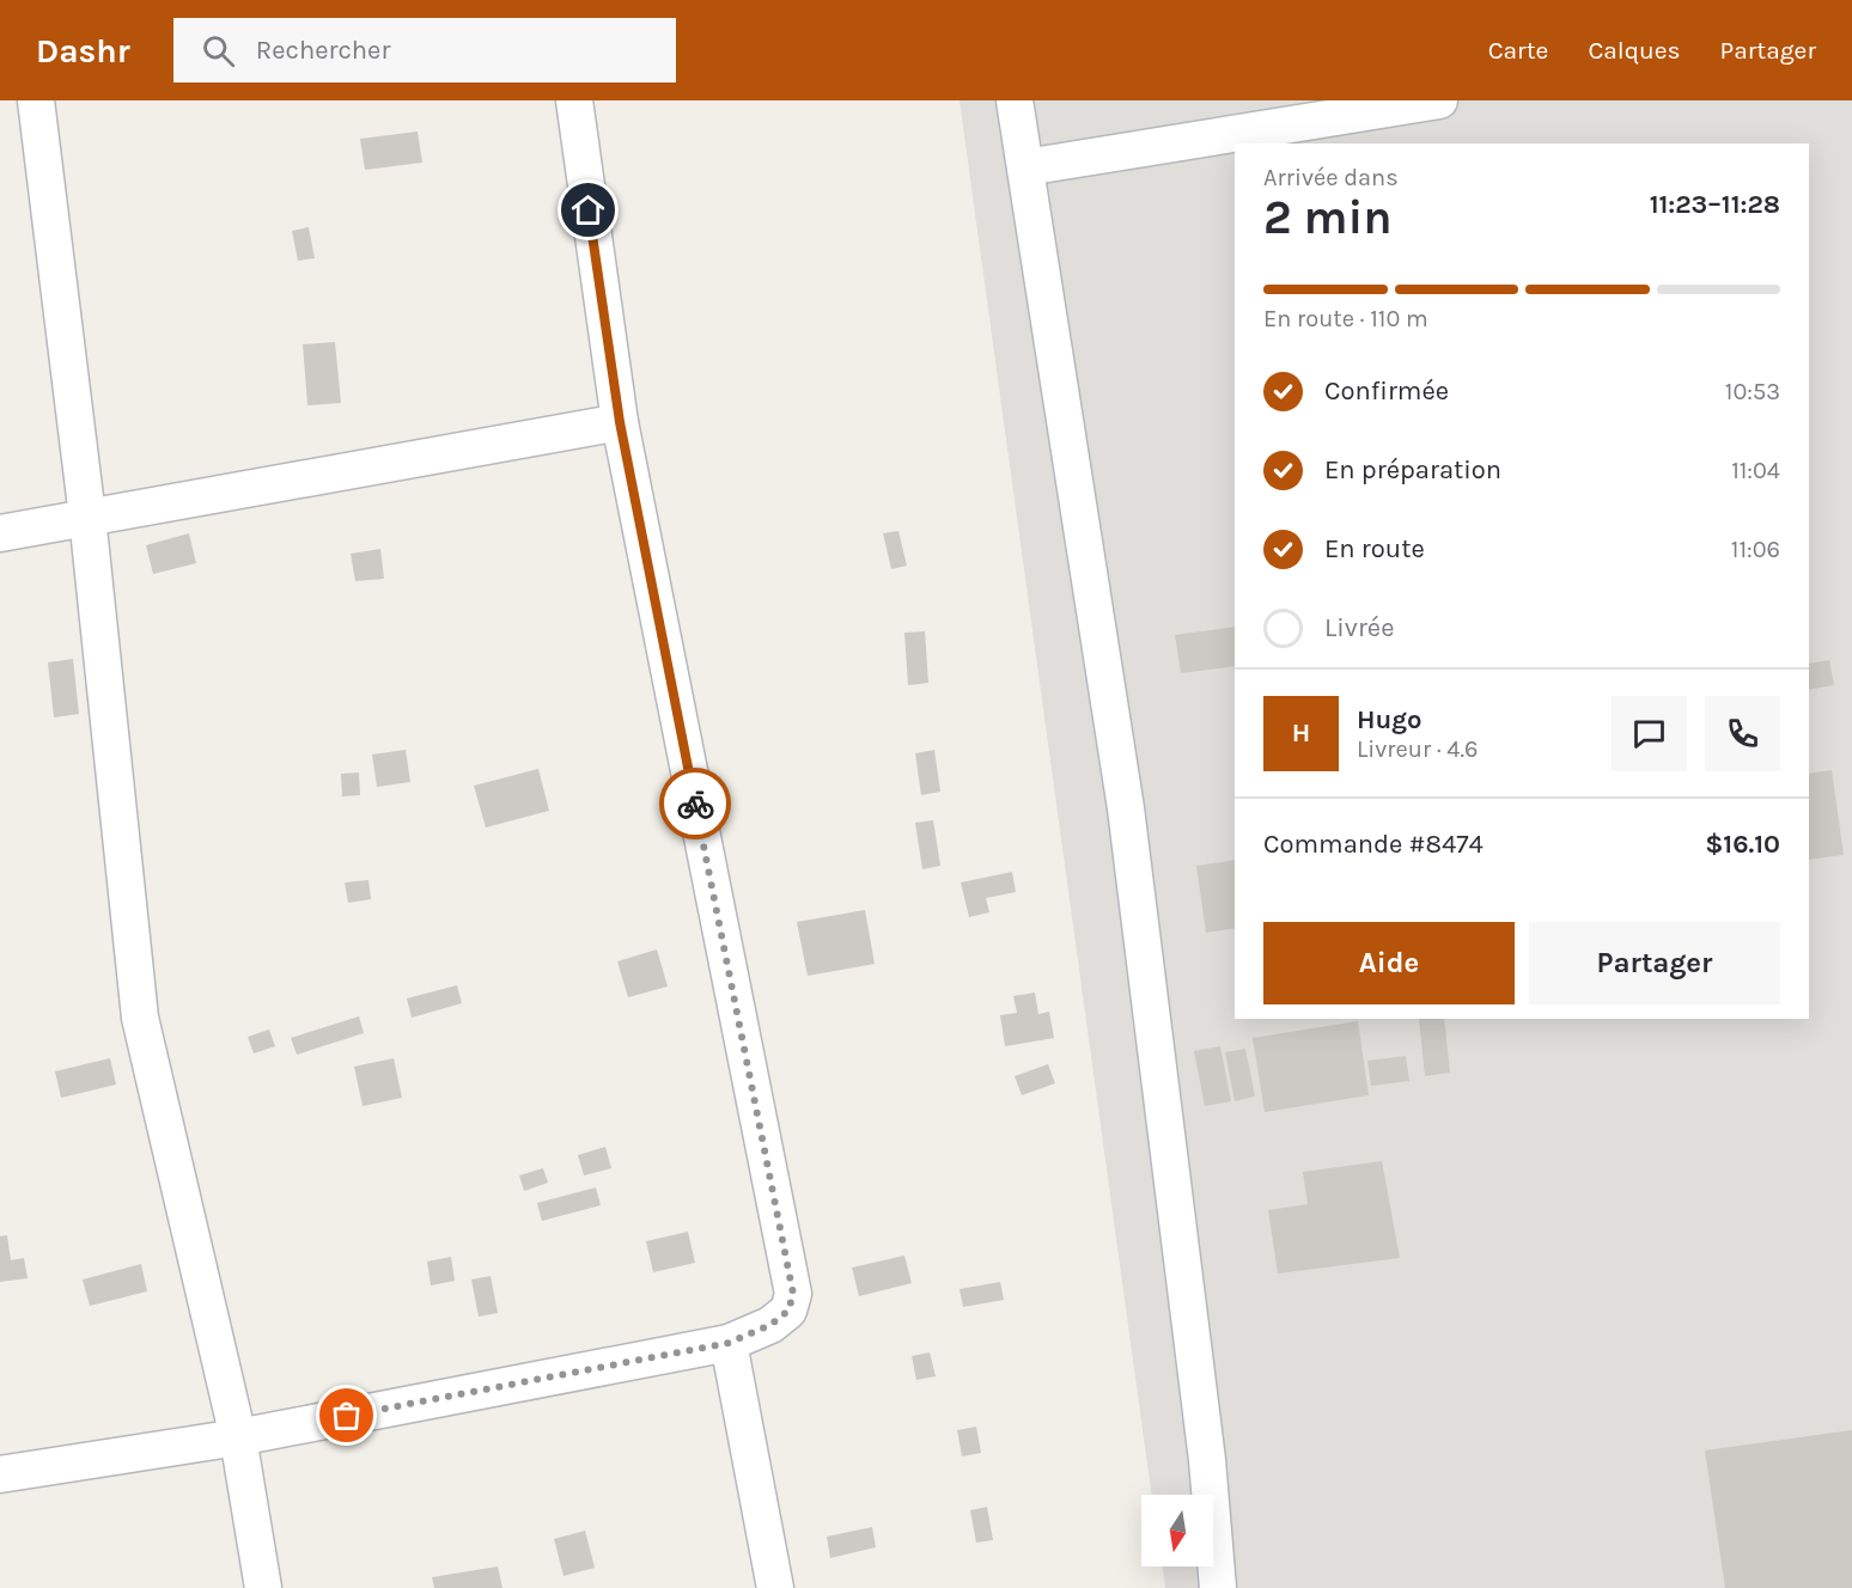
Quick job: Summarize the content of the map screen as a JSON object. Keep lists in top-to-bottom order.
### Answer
{
  "north": "bottom",
  "page": {
    "header": "Dashr",
    "search": "Rechercher",
    "nav": ["Carte", "Calques", "Partager"],
    "heading": ["2 min", "Arrivée dans", "11:23–11:28"],
    "panel": [
      "Hugo",
      "Livreur · 4.6",
      "Commande #8474",
      "$16.10"
    ],
    "bar": "En route · 110 m",
    "list": [
      ["Confirmée", "10:53"],
      ["En préparation", "11:04"],
      ["En route", "11:06"],
      "Livrée"
    ],
    "round": "H",
    "buttons": ["Aide", "Partager"]
  }
}
